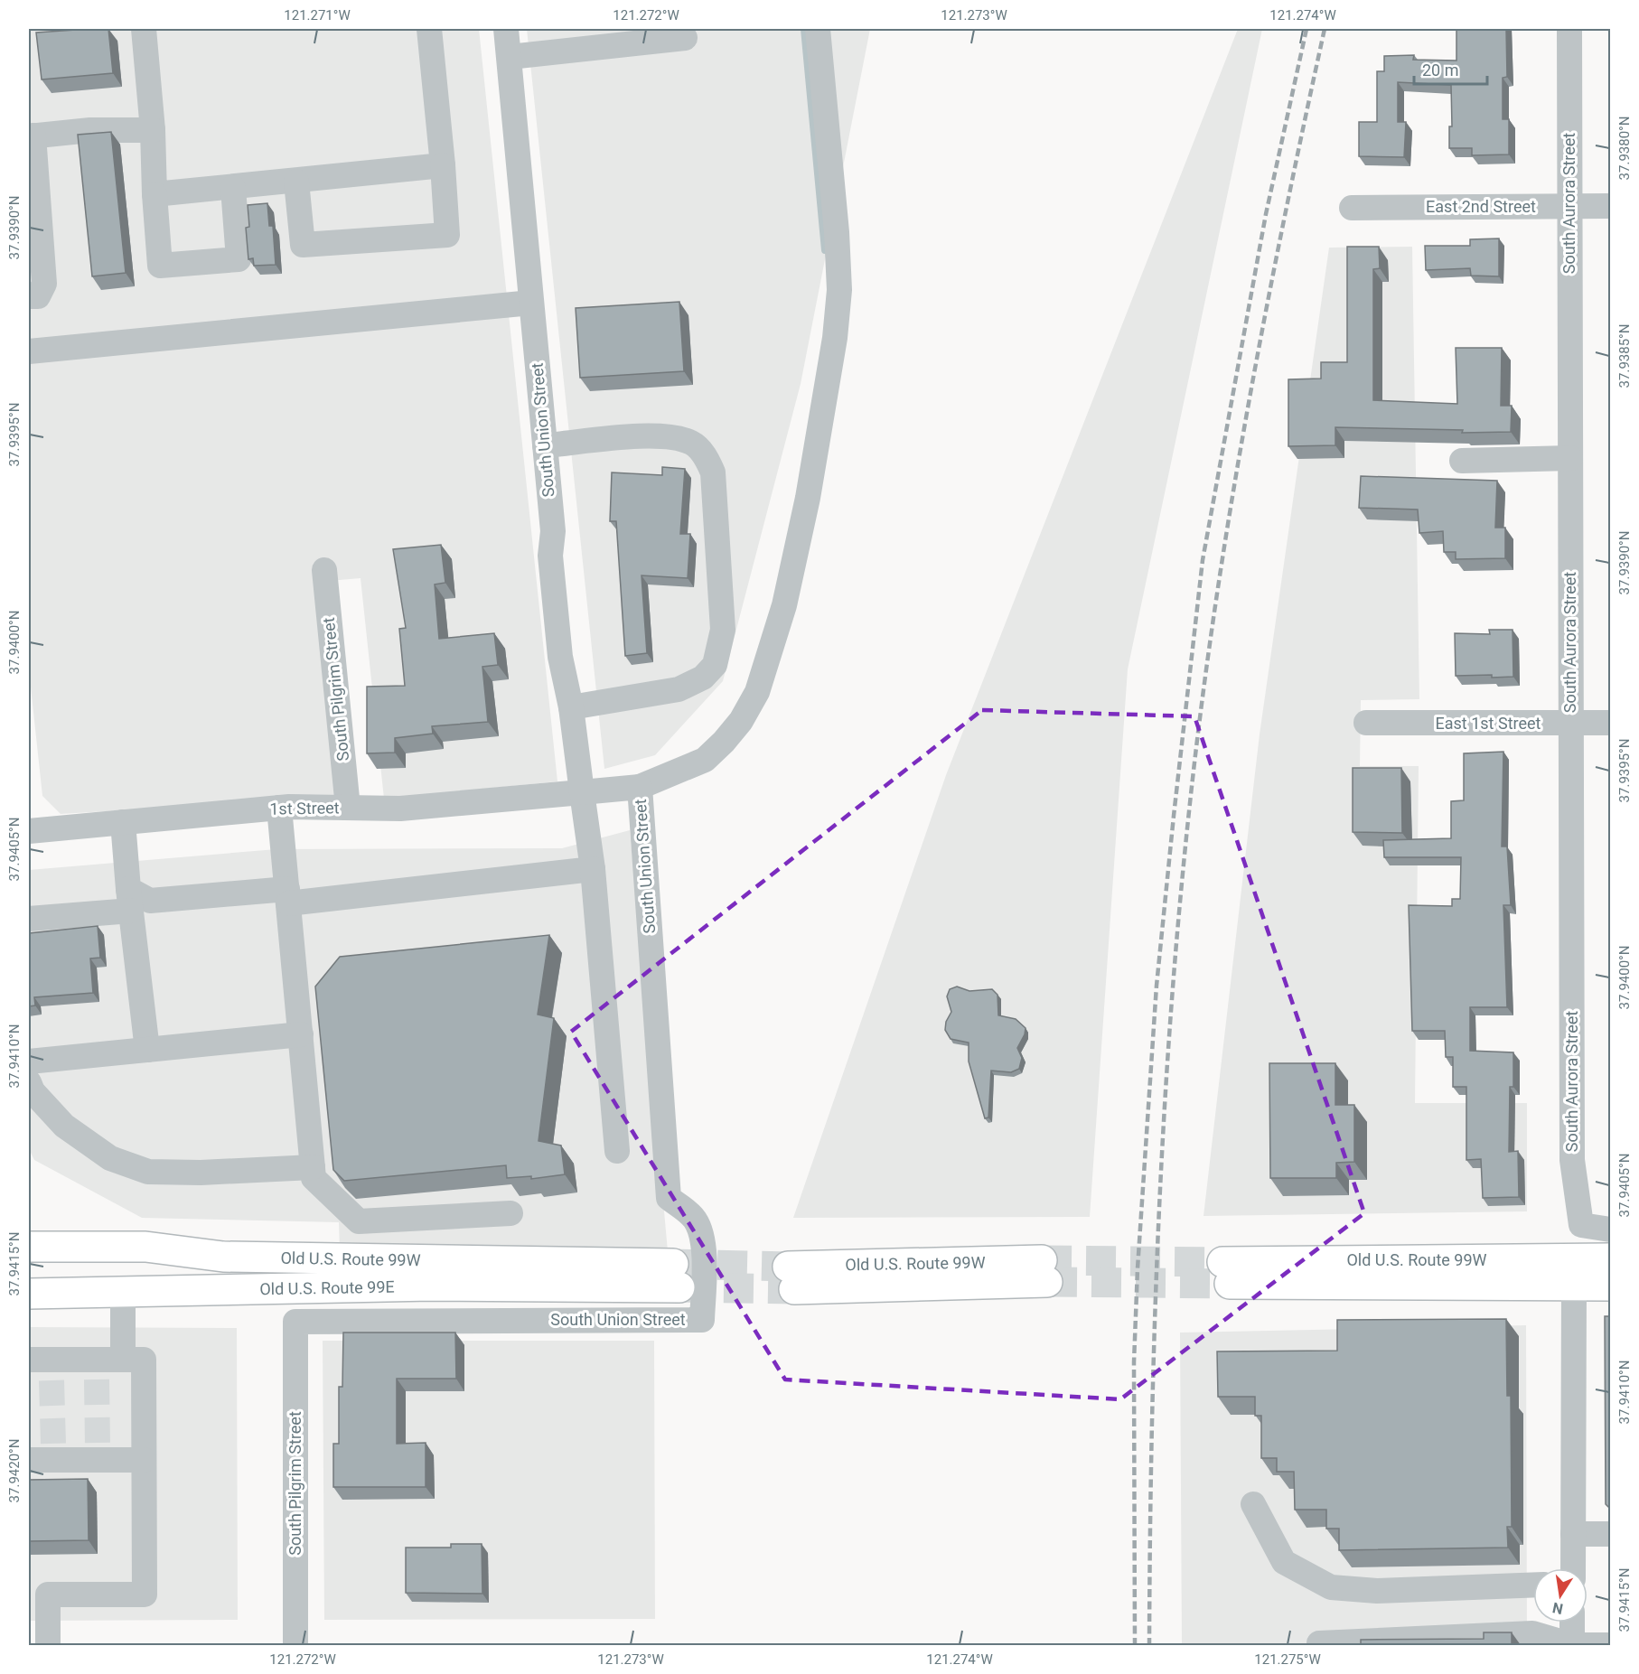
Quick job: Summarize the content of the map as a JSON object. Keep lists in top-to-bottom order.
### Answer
{
  "streets": {
    "main road": ["Old U.S. Route 99W", "Old U.S. Route 99E"],
    "street": [
      "South Aurora Street",
      "East 2nd Street",
      "South Union Street",
      "South Pilgrim Street",
      "East 1st Street",
      "1st Street"
    ]
  },
  "crossings": [
    ["South Aurora Street", "East 2nd Street"],
    ["South Aurora Street", "East 1st Street"],
    ["South Union Street", "South Pilgrim Street"],
    ["South Union Street", "1st Street"],
    ["South Pilgrim Street", "1st Street"],
    ["Old U.S. Route 99W", "Old U.S. Route 99E"]
  ],
  "scale_bar": "20 m",
  "north": "bottom",
  "coordinates": [
    "121.271°W",
    "121.272°W",
    "121.273°W",
    "121.274°W",
    "37.9380°N",
    "37.9390°N",
    "37.9385°N",
    "37.9395°N",
    "37.9400°N",
    "37.9405°N",
    "37.9410°N",
    "37.9415°N",
    "37.9420°N",
    "121.275°W"
  ]
}
